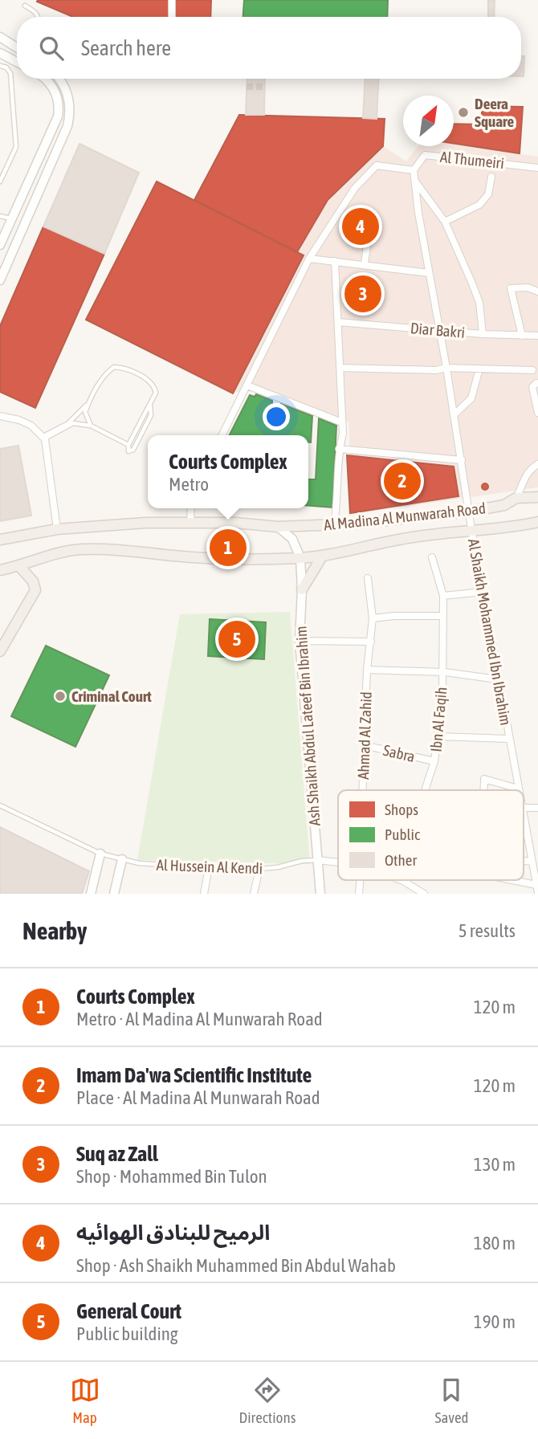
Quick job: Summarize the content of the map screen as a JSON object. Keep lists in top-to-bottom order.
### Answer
{
  "streets": {
    "main road": ["Al Madina Al Munwarah Road"],
    "street": [
      "Al Thumeiri",
      "Diar Bakri",
      "Al Shaikh Mohammed Ibn Ibrahim",
      "Ibn Al Faqih",
      "Ash Shaikh Abdul Lateef Bin Ibrahim",
      "Ahmad Al Zahid",
      "Sabra",
      "Al Hussein Al Kendi"
    ]
  },
  "crossings": [
    ["Al Thumeiri", "Al Shaikh Mohammed Ibn Ibrahim"],
    ["Diar Bakri", "Al Shaikh Mohammed Ibn Ibrahim"],
    ["Al Madina Al Munwarah Road", "Al Shaikh Mohammed Ibn Ibrahim"],
    ["Al Madina Al Munwarah Road", "Ash Shaikh Abdul Lateef Bin Ibrahim"],
    ["Ibn Al Faqih", "Sabra"],
    ["Ash Shaikh Abdul Lateef Bin Ibrahim", "Al Hussein Al Kendi"],
    ["Ahmad Al Zahid", "Sabra"]
  ],
  "places": ["Deera Square", "Criminal Court"],
  "legend": ["Shops", "Public", "Other"],
  "north": "top right",
  "page": {
    "search": "Search here",
    "pins": [
      "4",
      "3",
      "2",
      "1",
      "5"
    ],
    "popup": ["Courts Complex", "Metro"],
    "heading": ["Nearby", "5 results"],
    "list": [
      {
        "mark": "1",
        "name": "Courts Complex",
        "note": "Metro · Al Madina Al Munwarah Road",
        "value": "120 m"
      },
      {
        "mark": "2",
        "name": "Imam Da'wa Scientific Institute",
        "note": "Place · Al Madina Al Munwarah Road",
        "value": "120 m"
      },
      {
        "mark": "3",
        "name": "Suq az Zall",
        "note": "Shop · Mohammed Bin Tulon",
        "value": "130 m"
      },
      {
        "mark": "4",
        "name": "الرميح للبنادق الهوائيه",
        "note": "Shop · Ash Shaikh Muhammed Bin Abdul Wahab",
        "value": "180 m"
      },
      {
        "mark": "5",
        "name": "General Court",
        "note": "Public building",
        "value": "190 m"
      }
    ],
    "nav": ["Map", "Directions", "Saved"]
  }
}
